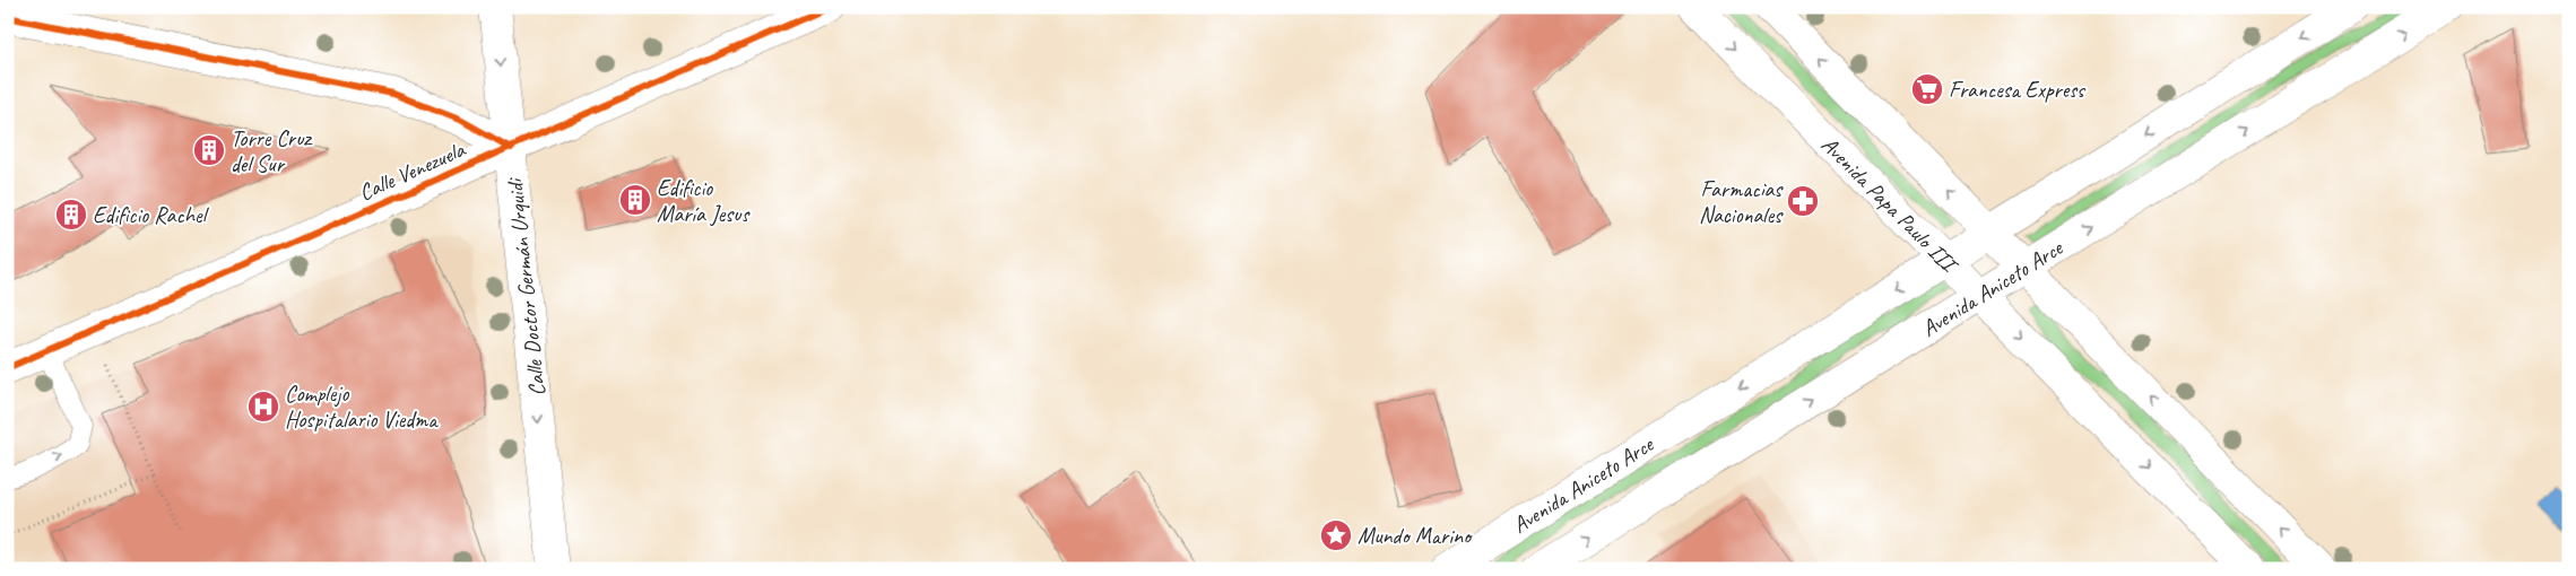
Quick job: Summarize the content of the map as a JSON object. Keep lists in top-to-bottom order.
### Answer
{
  "streets": {
    "main road": [
      "Calle Venezuela",
      "Avenida Papa Paulo III",
      "Calle Doctor Germán Urquidi",
      "Avenida Aniceto Arce"
    ]
  },
  "crossings": [
    ["Calle Venezuela", "Calle Doctor Germán Urquidi"],
    ["Avenida Papa Paulo III", "Avenida Aniceto Arce"]
  ],
  "one_way": ["Calle Doctor Germán Urquidi"],
  "places": {
    "supermarket": ["Francesa Express"],
    "building": ["Torre Cruz del Sur", "Edificio María Jesus", "Edificio Rachel"],
    "pharmacy": ["Farmacias Nacionales"],
    "hospital": ["Complejo Hospitalario Viedma"],
    "place": ["Mundo Marino"]
  }
}
